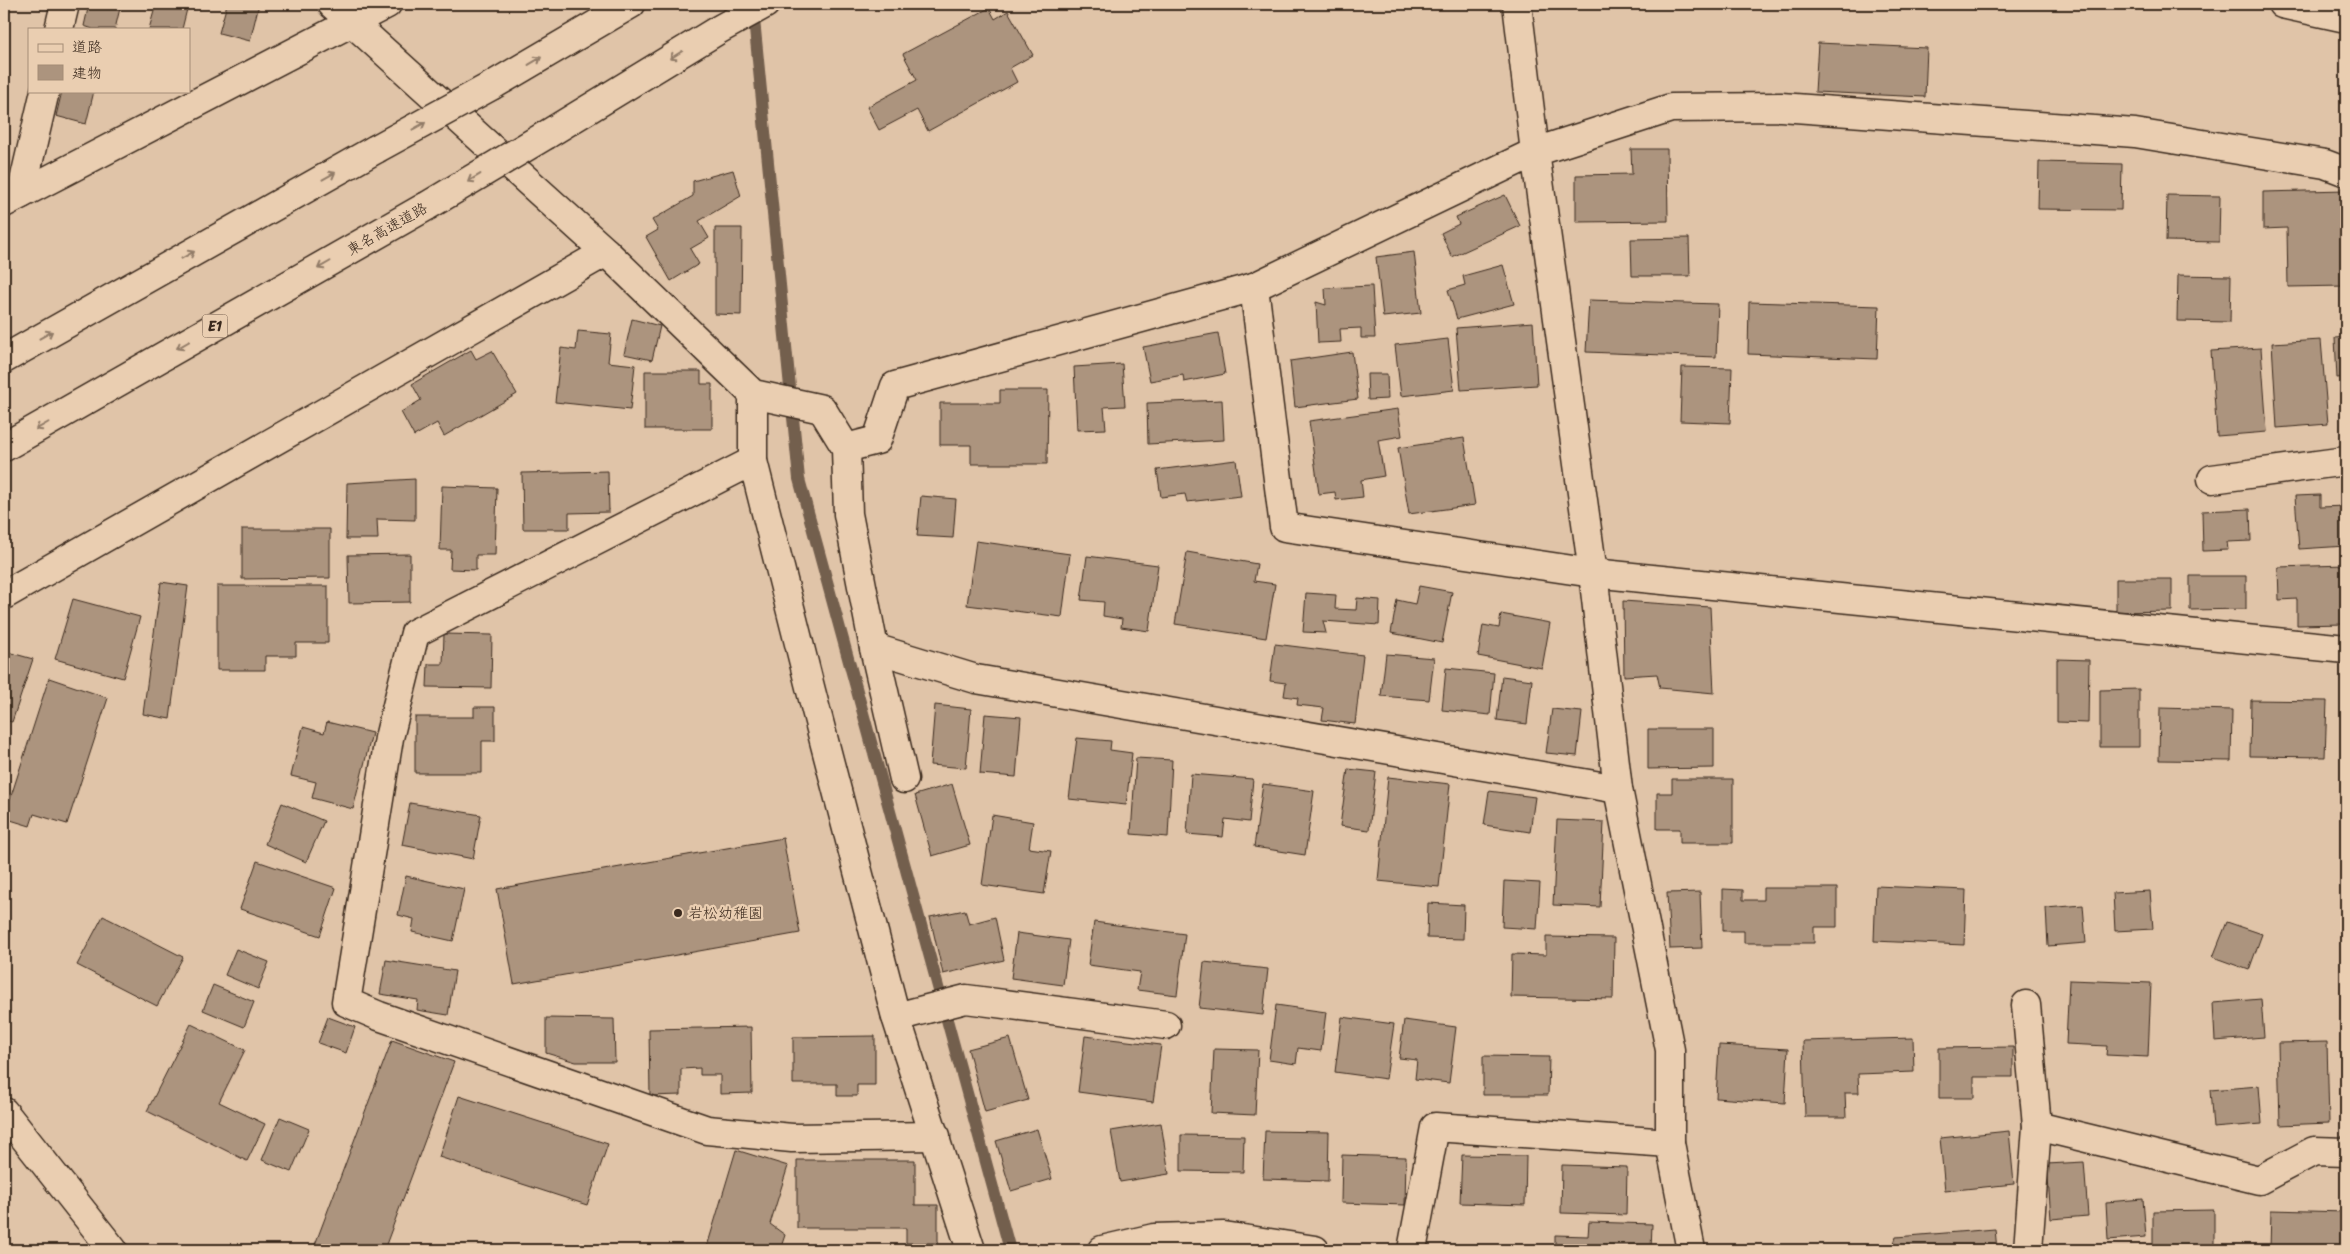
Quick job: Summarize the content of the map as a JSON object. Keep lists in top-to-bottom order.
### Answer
{
  "streets": {
    "main road": ["東名高速道路", "E1"]
  },
  "places": ["岩松幼稚園"],
  "legend": ["道路", "建物"]
}
